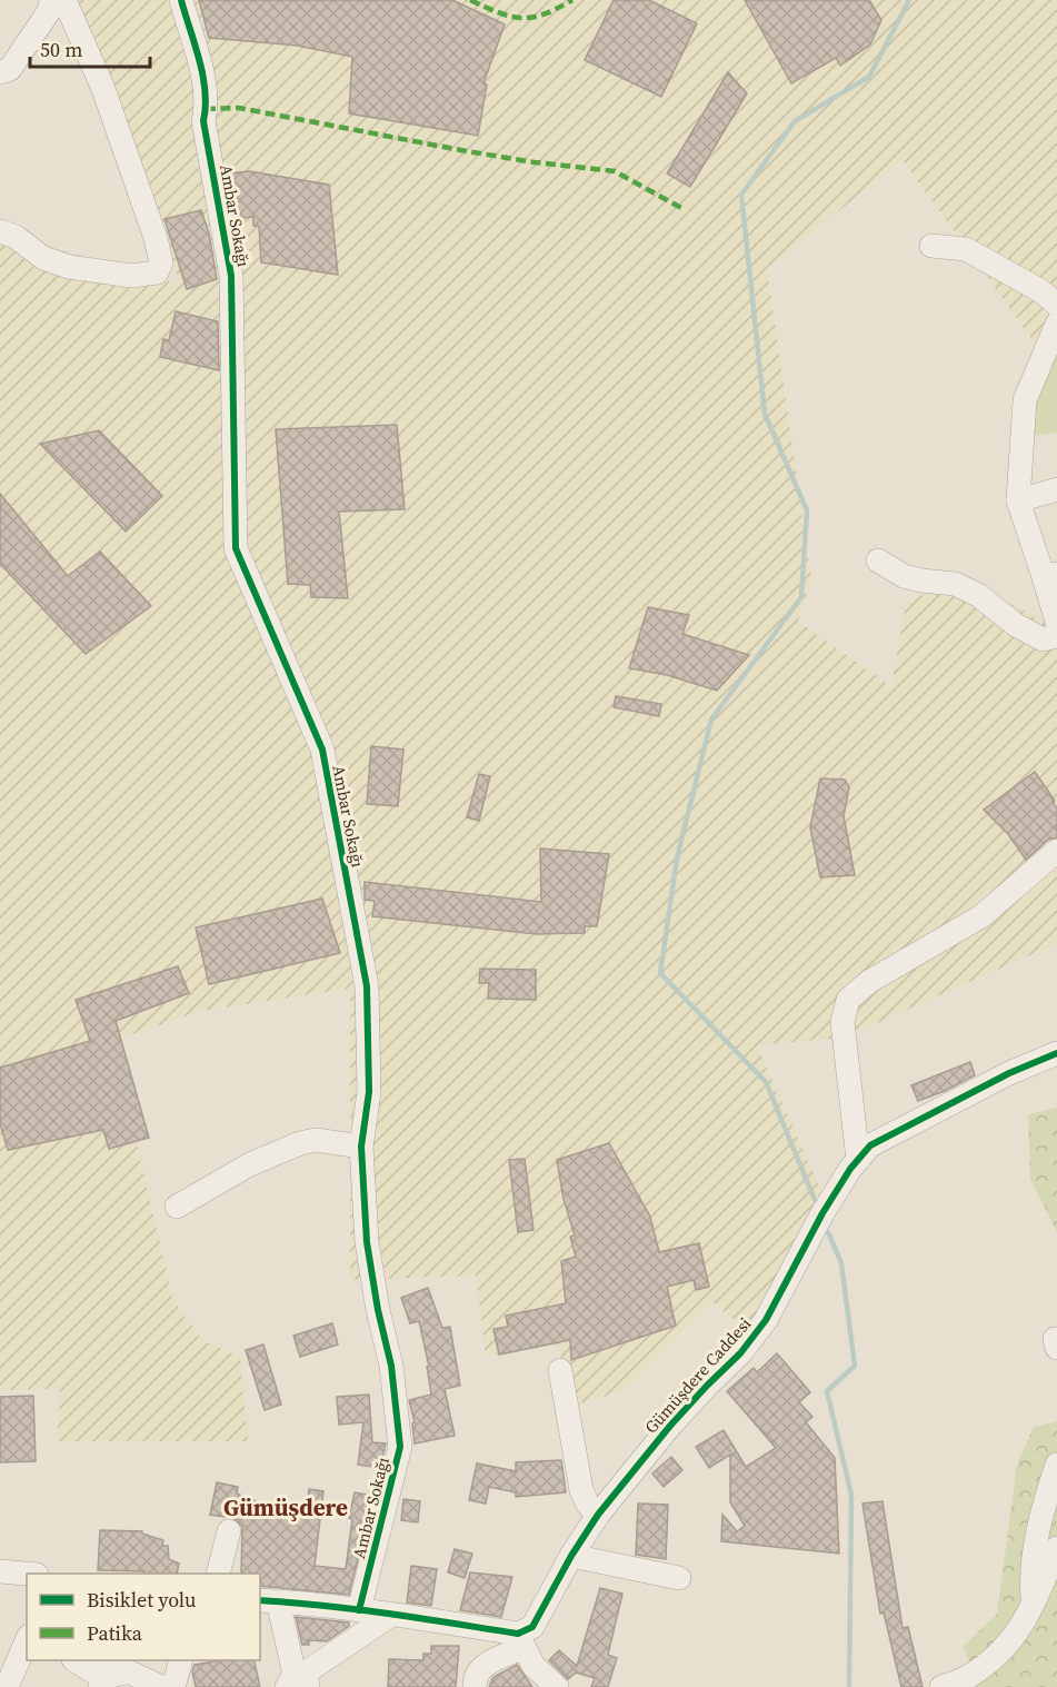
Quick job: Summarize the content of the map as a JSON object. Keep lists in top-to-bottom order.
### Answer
{
  "streets": {
    "street": ["Ambar Sokağı", "Gümüşdere Caddesi"]
  },
  "districts": ["Gümüşdere"],
  "legend": ["Bisiklet yolu", "Patika"],
  "scale_bar": "50 m"
}
